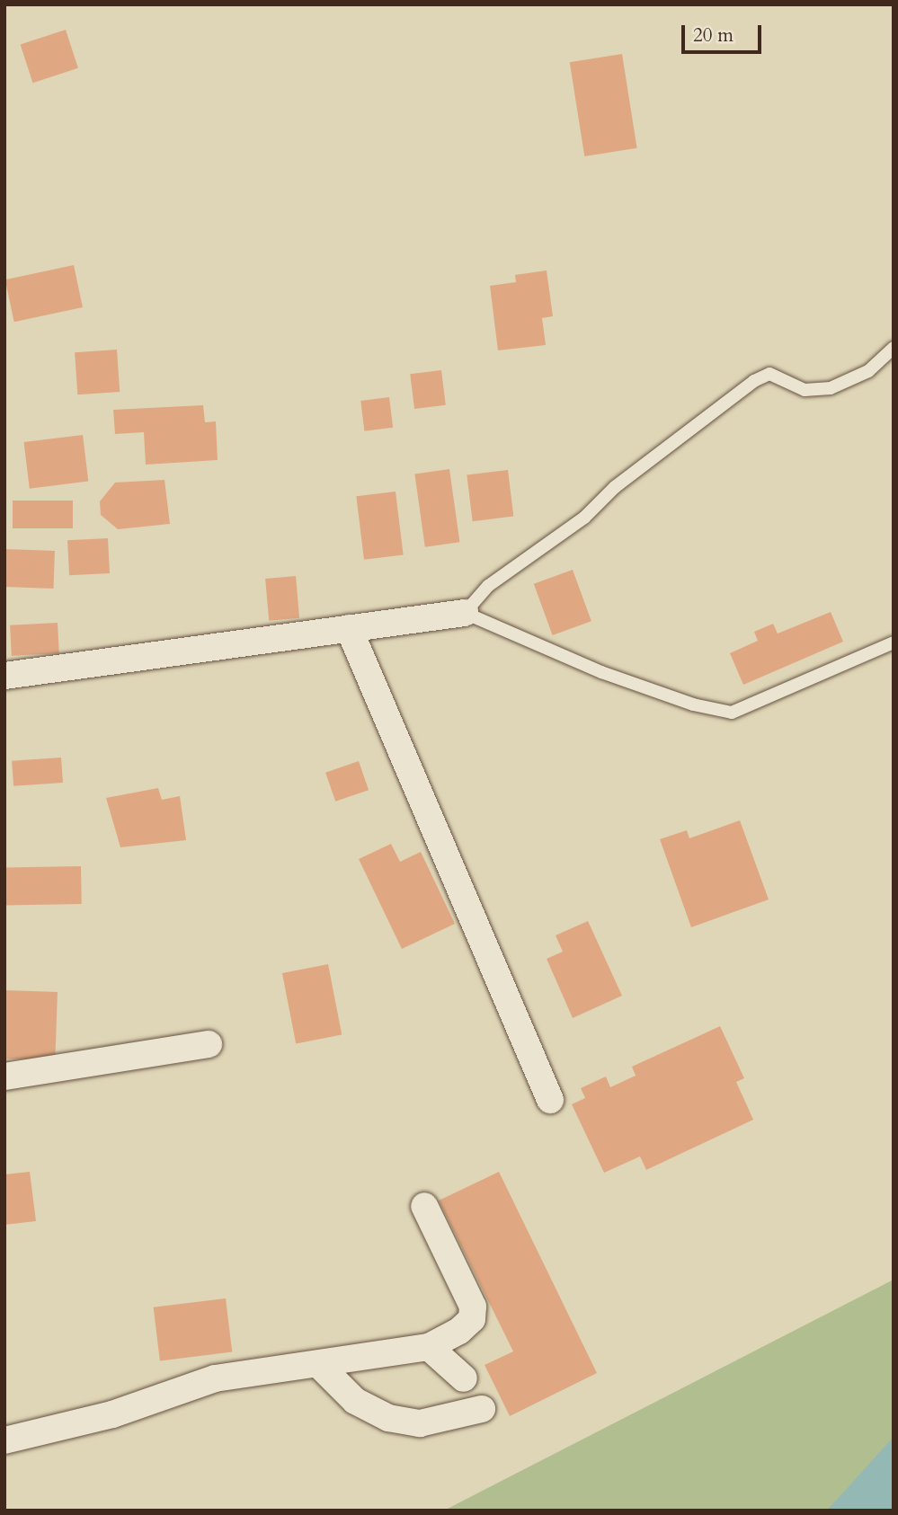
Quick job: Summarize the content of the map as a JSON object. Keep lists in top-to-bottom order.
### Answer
{
  "scale_bar": "20 m"
}
